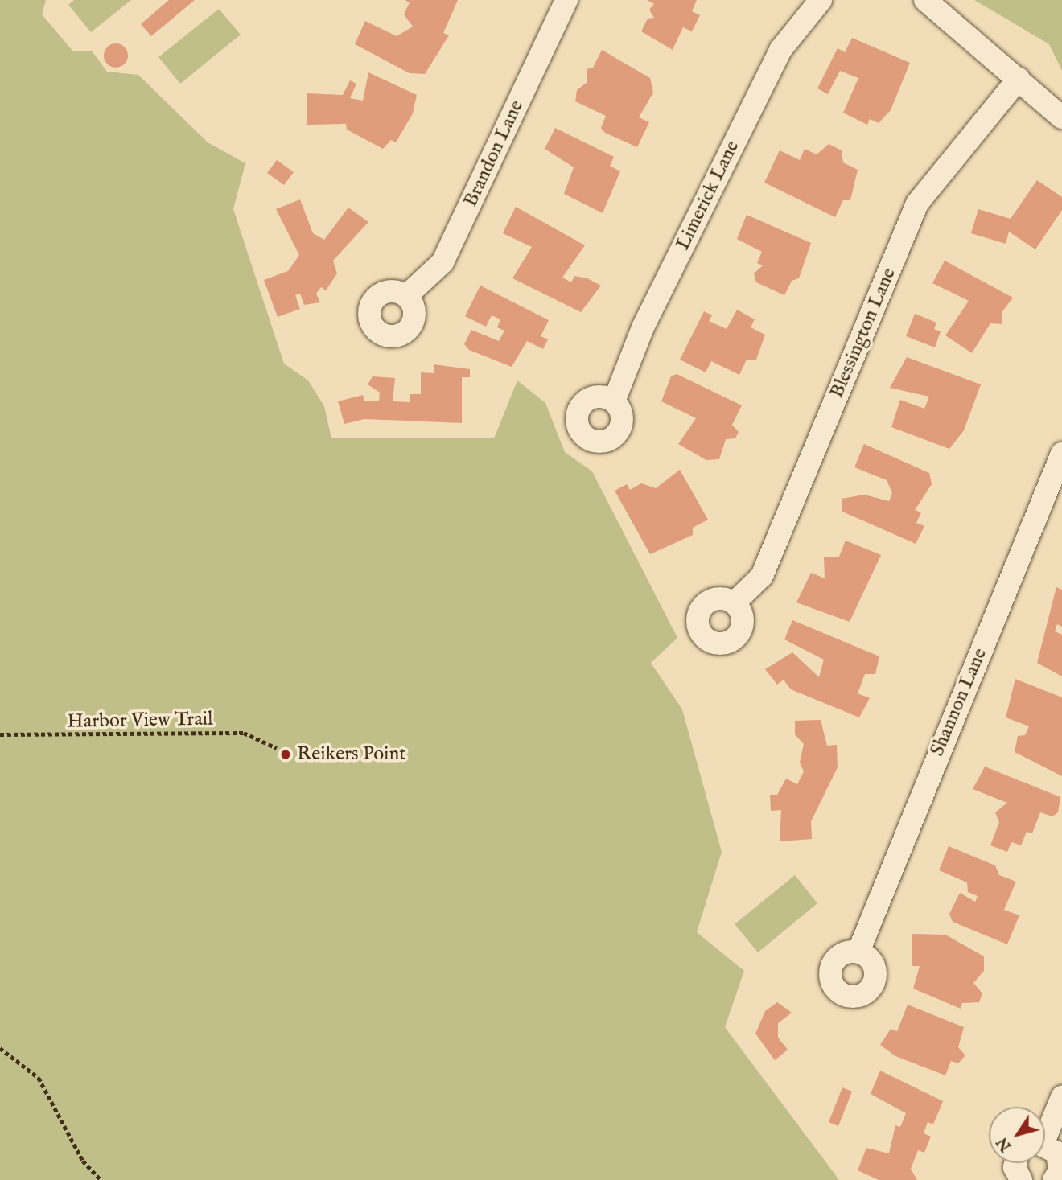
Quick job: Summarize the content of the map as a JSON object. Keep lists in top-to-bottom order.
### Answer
{
  "streets": {
    "street": [
      "Brandon Lane",
      "Limerick Lane",
      "Blessington Lane",
      "Shannon Lane"
    ],
    "path": ["Harbor View Trail"]
  },
  "places": ["Reikers Point"],
  "north": "bottom left"
}
